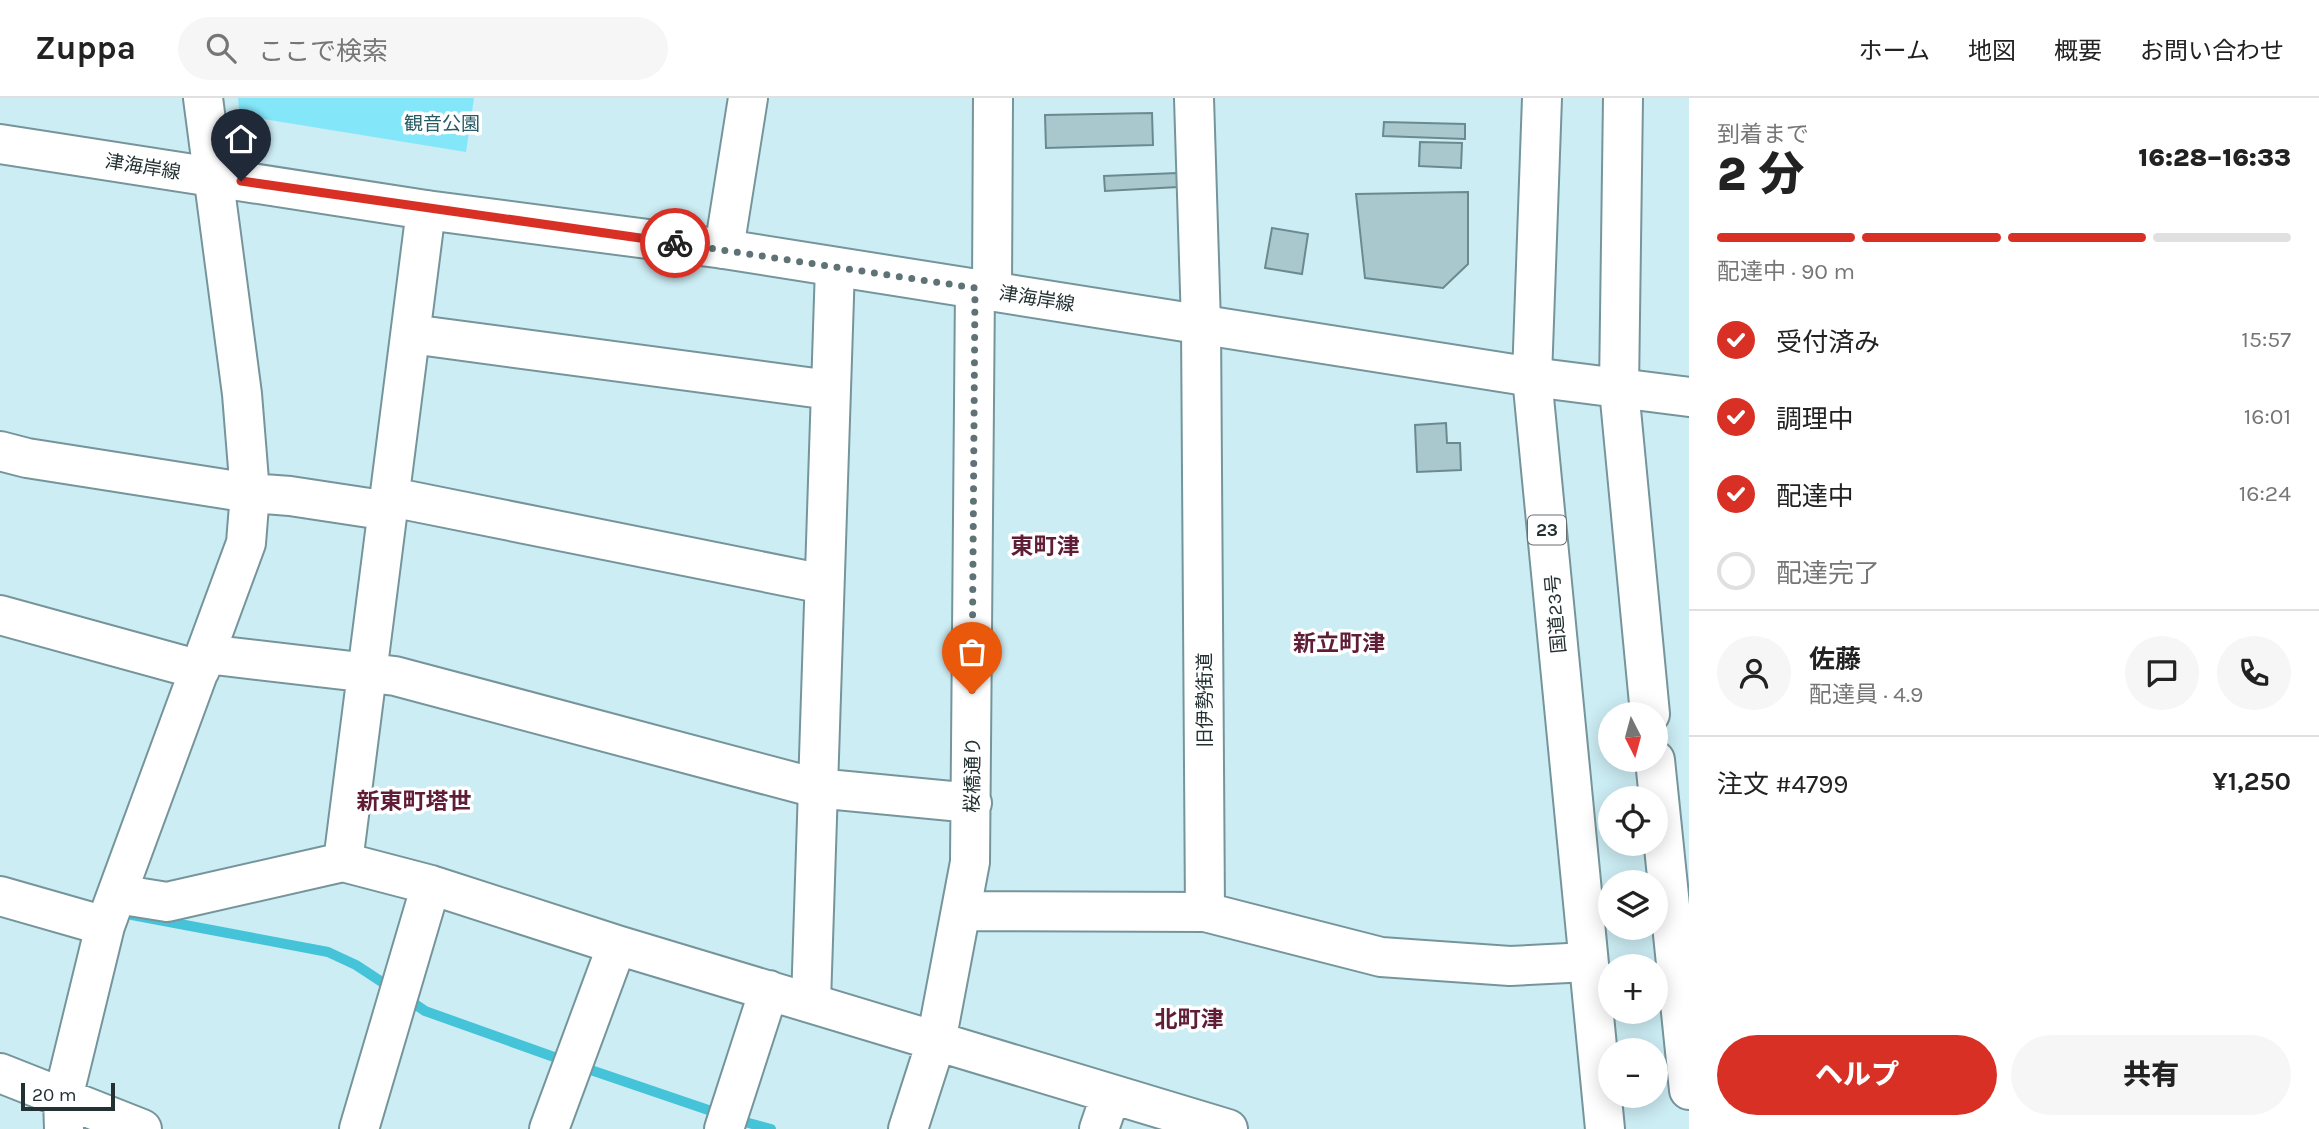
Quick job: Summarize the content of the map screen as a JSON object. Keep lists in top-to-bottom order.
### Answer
{
  "streets": {
    "main road": [
      "津海岸線",
      "23",
      "国道23号",
      "旧伊勢街道",
      "桜橋通り"
    ]
  },
  "crossings": [
    ["津海岸線", "国道23号"],
    ["津海岸線", "旧伊勢街道"],
    ["津海岸線", "桜橋通り"]
  ],
  "districts": [
    "東町津",
    "新立町津",
    "新東町塔世",
    "北町津"
  ],
  "parks": ["観音公園"],
  "scale_bar": "20 m",
  "north": "bottom",
  "page": {
    "header": "Zuppa",
    "search": "ここで検索",
    "nav": [
      "ホーム",
      "地図",
      "概要",
      "お問い合わせ"
    ],
    "heading": ["2 分", "到着まで", "16:28–16:33"],
    "panel": [
      "佐藤",
      "配達員 · 4.9",
      "注文 #4799",
      "¥1,250"
    ],
    "bar": "配達中 · 90 m",
    "list": [
      ["受付済み", "15:57"],
      ["調理中", "16:01"],
      ["配達中", "16:24"],
      "配達完了"
    ],
    "map_buttons": ["+", "−"],
    "buttons": ["ヘルプ", "共有"],
    "scale": "20 m"
  }
}
